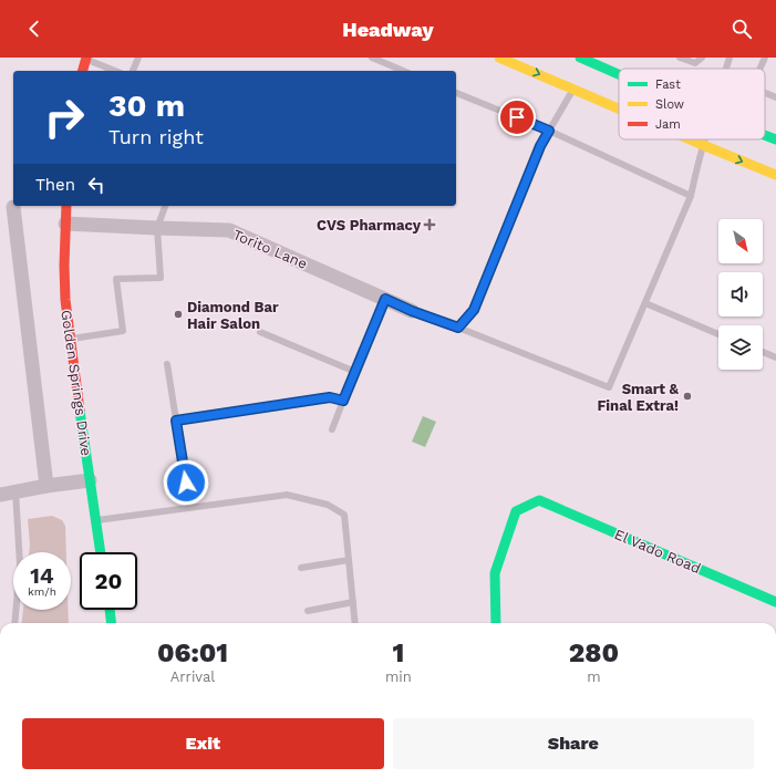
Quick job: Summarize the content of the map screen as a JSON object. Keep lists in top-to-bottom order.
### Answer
{
  "streets": {
    "main road": ["Golden Springs Drive", "El Vado Road"],
    "street": ["Torito Lane"]
  },
  "crossings": [
    ["Torito Lane", "Golden Springs Drive"]
  ],
  "places": {
    "health": ["CVS Pharmacy"],
    "other": ["Diamond Bar Hair Salon", "Smart & Final Extra!"]
  },
  "legend": ["Fast", "Slow", "Jam"],
  "north": "bottom right",
  "page": {
    "header": "Headway",
    "turn": ["30 m", "Turn right"],
    "then": "Then",
    "speed": "14 km/h",
    "limit": "20",
    "eta": [
      "06:01",
      "Arrival",
      "1",
      "min",
      "280",
      "m"
    ],
    "buttons": ["Exit", "Share"]
  }
}
